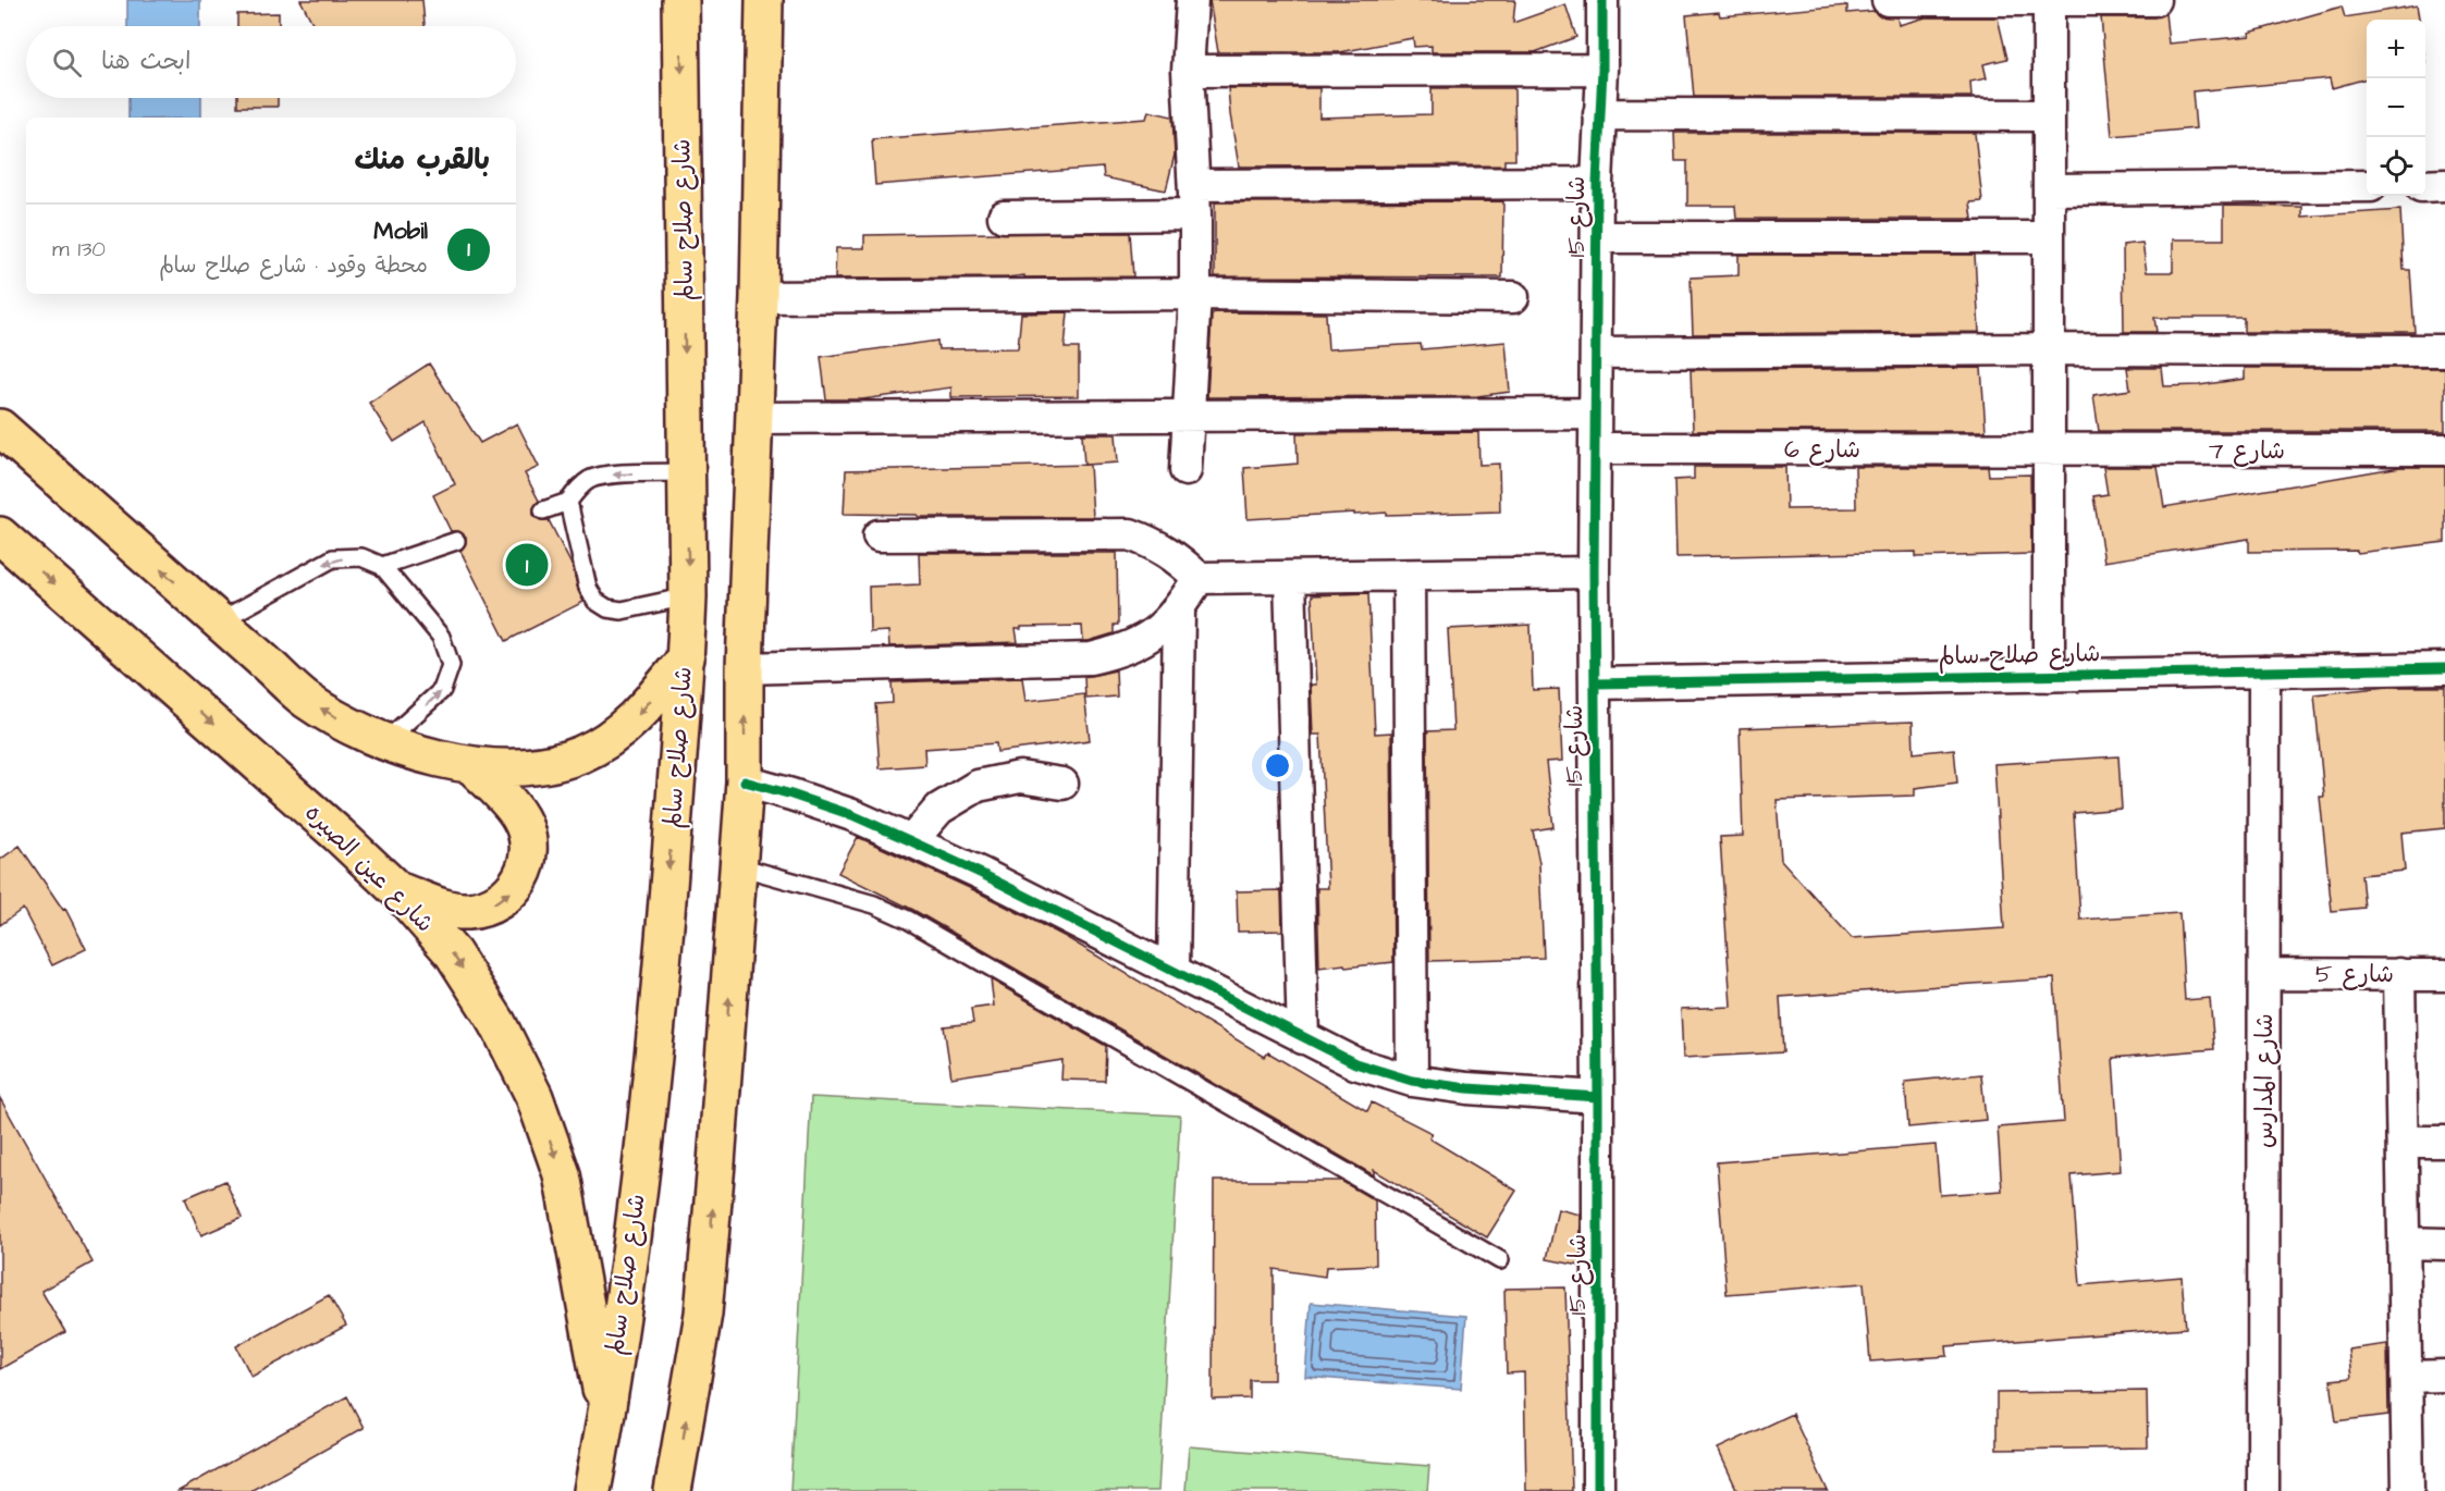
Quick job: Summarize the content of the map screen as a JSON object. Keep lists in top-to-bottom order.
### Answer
{
  "streets": {
    "main road": ["شارع صلاح سالم", "شارع عين الصيره"],
    "street": [
      "شارع 15",
      "شارع 6",
      "شارع 7",
      "شارع 5",
      "شارع المدارس"
    ]
  },
  "crossings": [
    ["شارع 15", "شارع صلاح سالم"],
    ["شارع 15", "شارع 6"],
    ["شارع صلاح سالم", "شارع عين الصيره"],
    ["شارع صلاح سالم", "شارع المدارس"],
    ["شارع 6", "شارع 7"],
    ["شارع 5", "شارع المدارس"]
  ],
  "page": {
    "map_buttons": ["+", "−"],
    "search": "ابحث هنا",
    "heading": "بالقرب منك",
    "list": [
      {
        "mark": "1",
        "name": "Mobil",
        "note": "محطة وقود · شارع صلاح سالم",
        "value": "130 m"
      }
    ],
    "pins": "1"
  }
}
